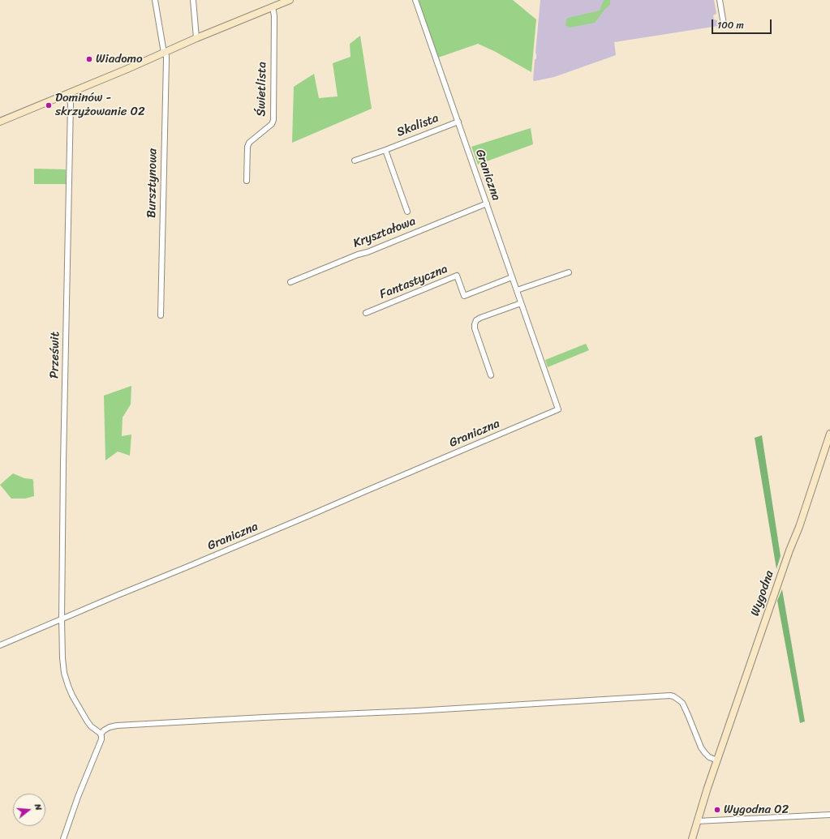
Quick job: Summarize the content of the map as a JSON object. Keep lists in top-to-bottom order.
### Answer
{
  "streets": {
    "street": [
      "Świetlista",
      "Skalista",
      "Graniczna",
      "Bursztynowa",
      "Kryształowa",
      "Fantastyczna",
      "Prześwit",
      "Wygodna"
    ]
  },
  "crossings": [
    ["Skalista", "Graniczna"],
    ["Graniczna", "Kryształowa"],
    ["Graniczna", "Fantastyczna"],
    ["Graniczna", "Prześwit"]
  ],
  "places": ["Wiadomo", "Dominów - skrzyżowanie 02", "Wygodna 02"],
  "scale_bar": "100 m",
  "north": "right"
}
